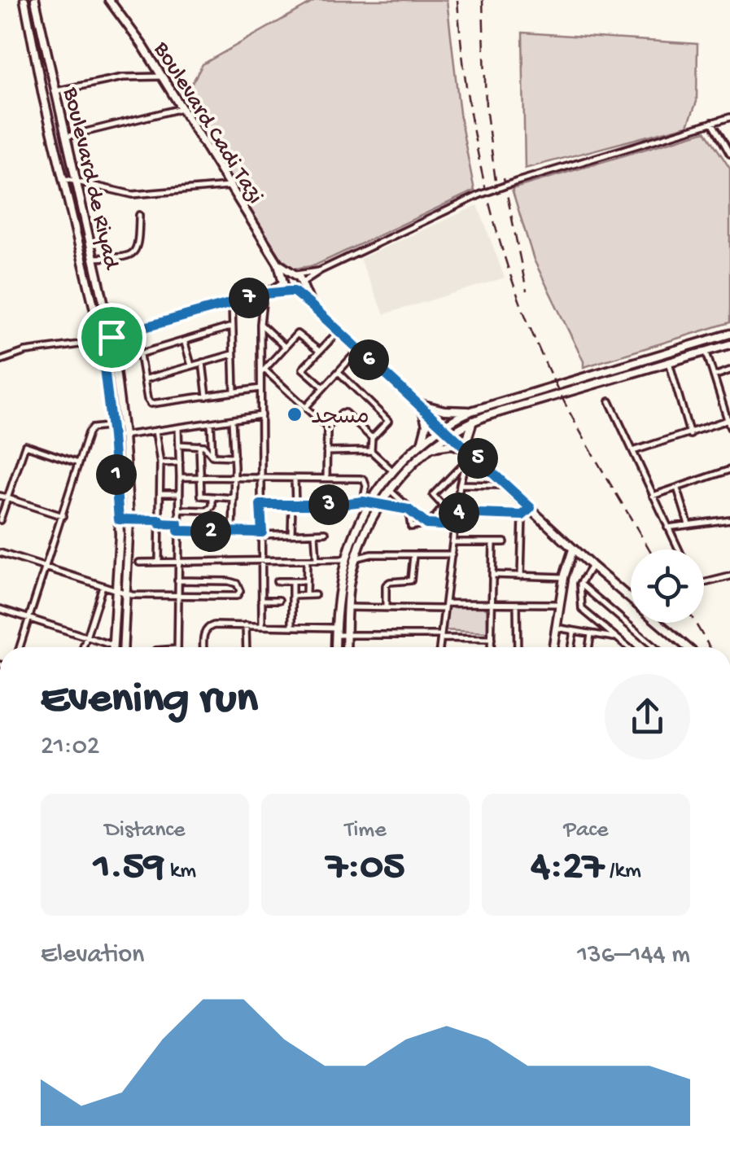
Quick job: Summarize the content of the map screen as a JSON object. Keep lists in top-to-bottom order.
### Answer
{
  "streets": {
    "main road": ["Boulevard Cadi Tazi", "Boulevard de Riyad"]
  },
  "places": ["مسجد"],
  "page": {
    "pins": [
      "7",
      "6",
      "5",
      "1",
      "3",
      "4",
      "2"
    ],
    "heading": ["Evening run", "21:02"],
    "stats": [
      ["Distance", "1.59 km"],
      ["Time", "7:05"],
      ["Pace", "4:27 /km"]
    ],
    "chart": ["Elevation", "136–144 m"]
  }
}
